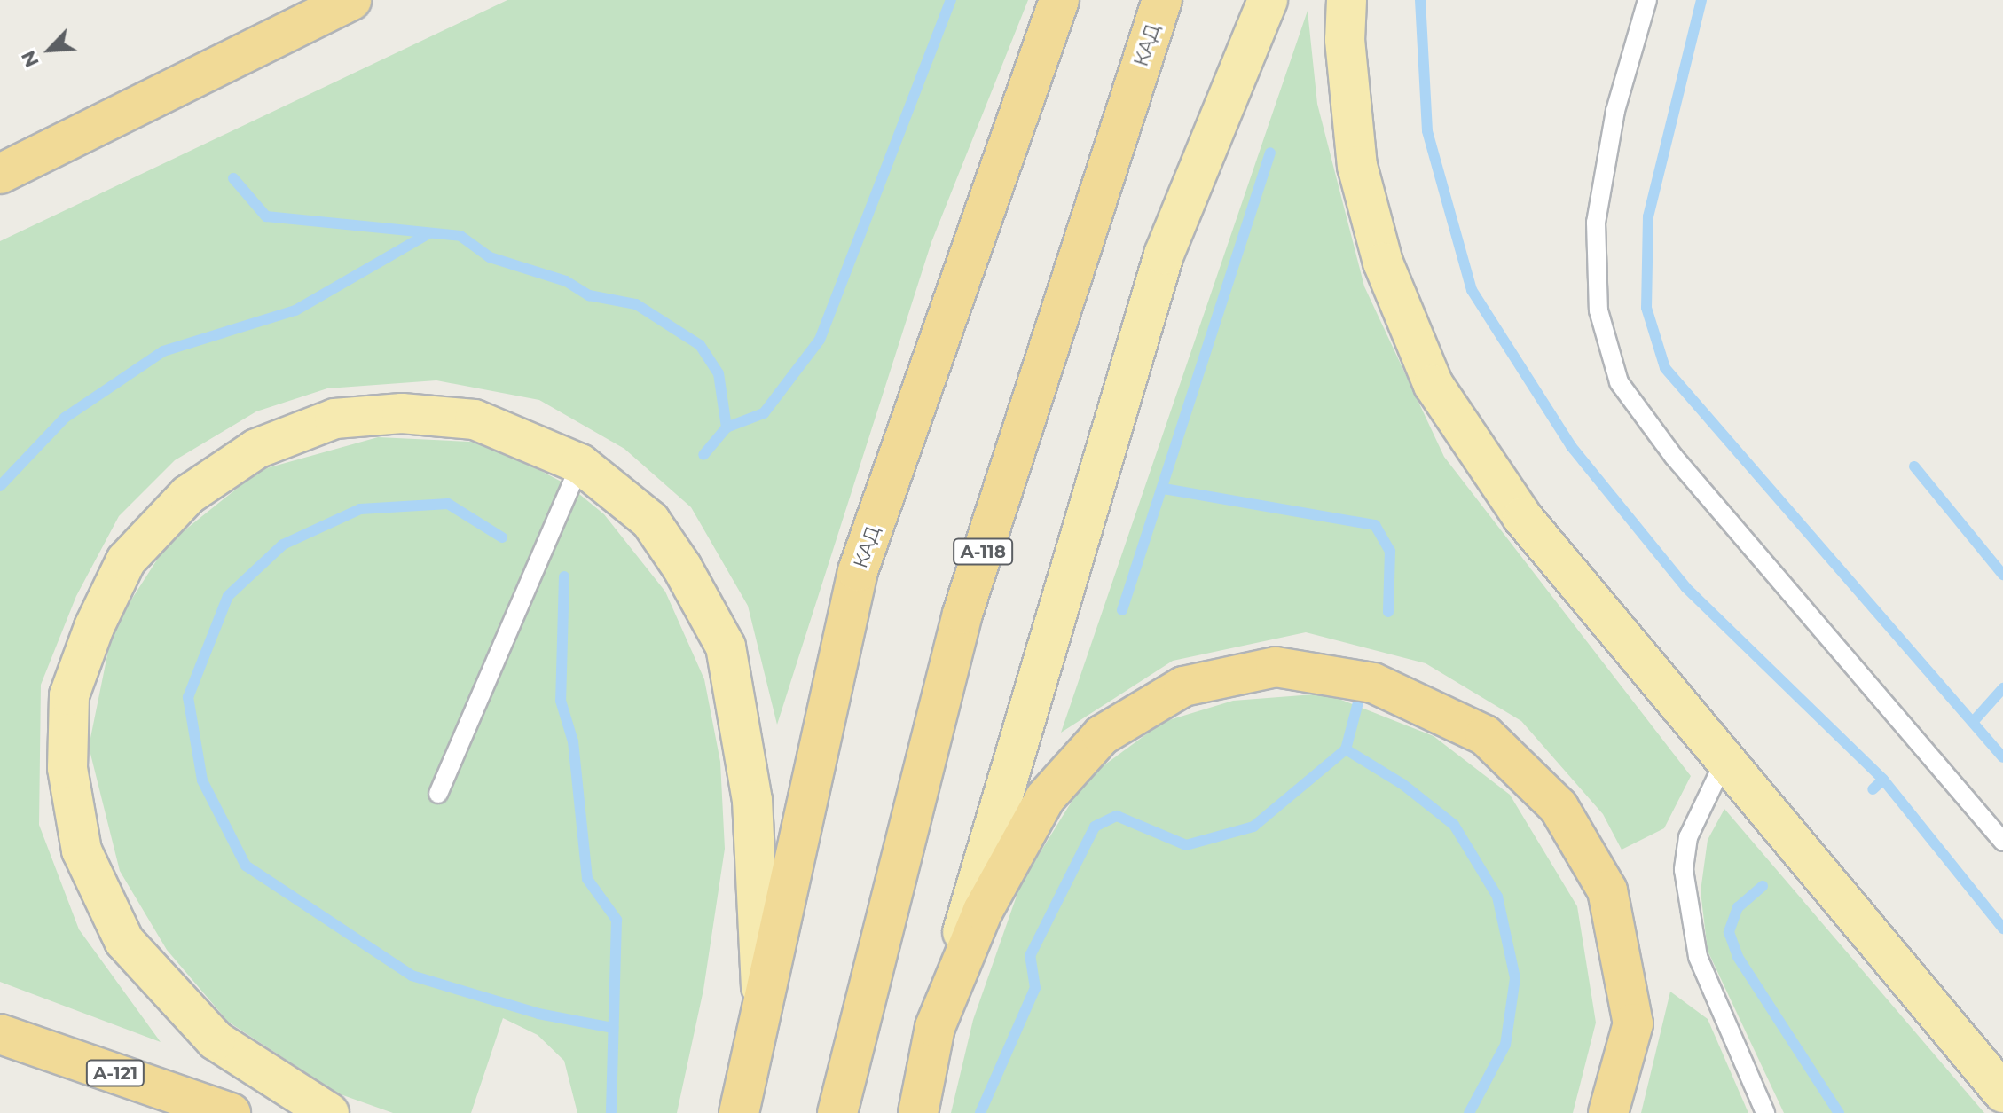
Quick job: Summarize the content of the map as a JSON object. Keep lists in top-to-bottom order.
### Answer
{
  "streets": {
    "highway": ["КАД", "А-118", "А-121"]
  },
  "north": "bottom left"
}
